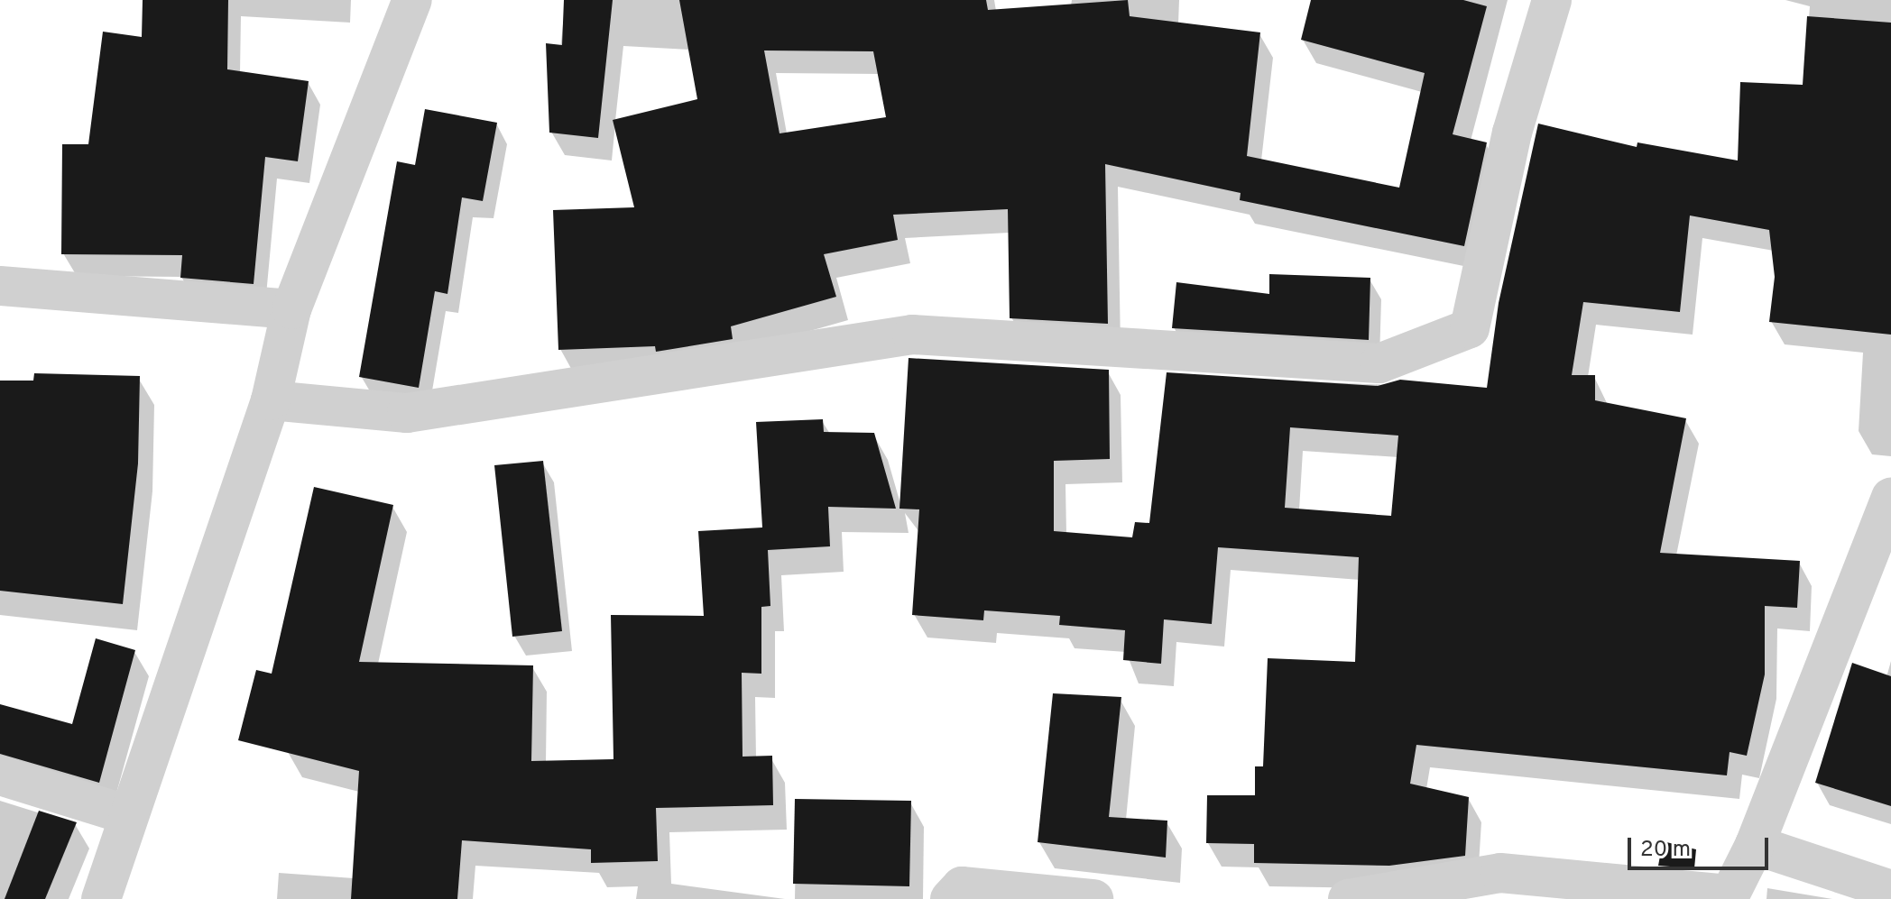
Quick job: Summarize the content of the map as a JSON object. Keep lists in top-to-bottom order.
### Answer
{
  "scale_bar": "20 m"
}
